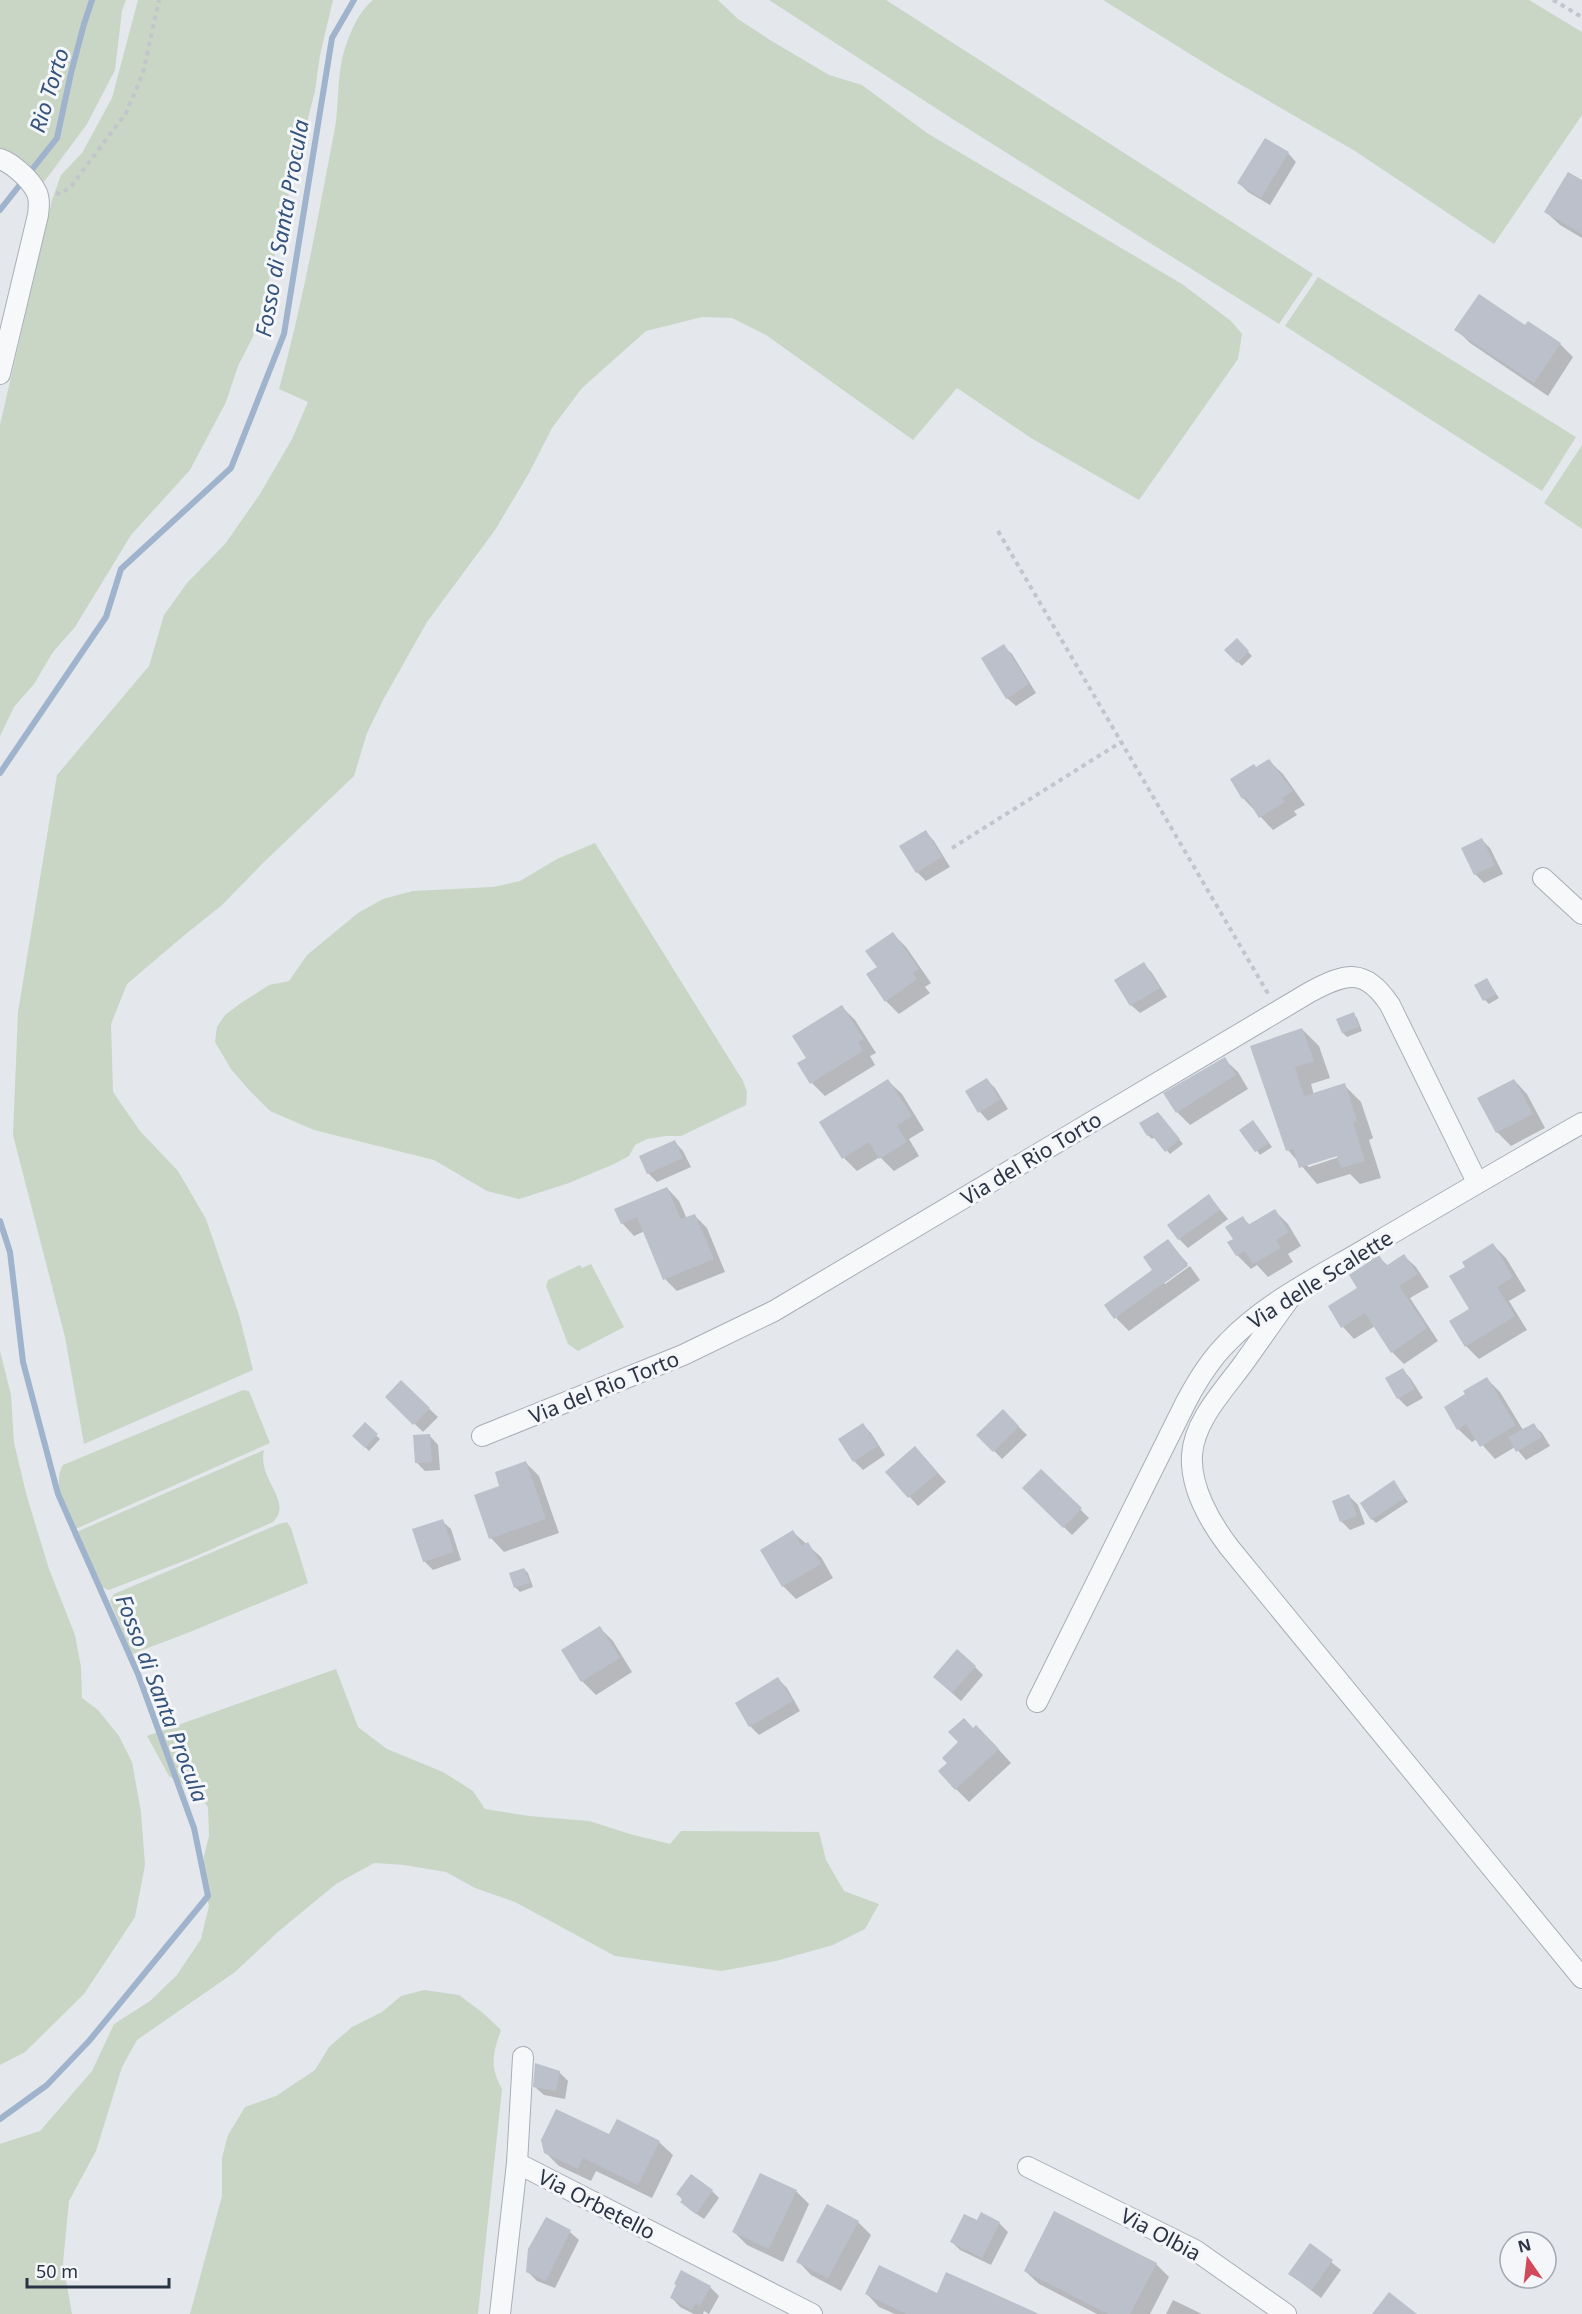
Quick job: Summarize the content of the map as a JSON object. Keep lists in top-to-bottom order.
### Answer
{
  "streets": {
    "street": [
      "Via del Rio Torto",
      "Via delle Scalette",
      "Via Orbetello",
      "Via Olbia"
    ]
  },
  "crossings": [
    ["Via del Rio Torto", "Via delle Scalette"]
  ],
  "water": ["Rio Torto", "Fosso di Santa Procula"],
  "scale_bar": "50 m",
  "north": "top"
}
